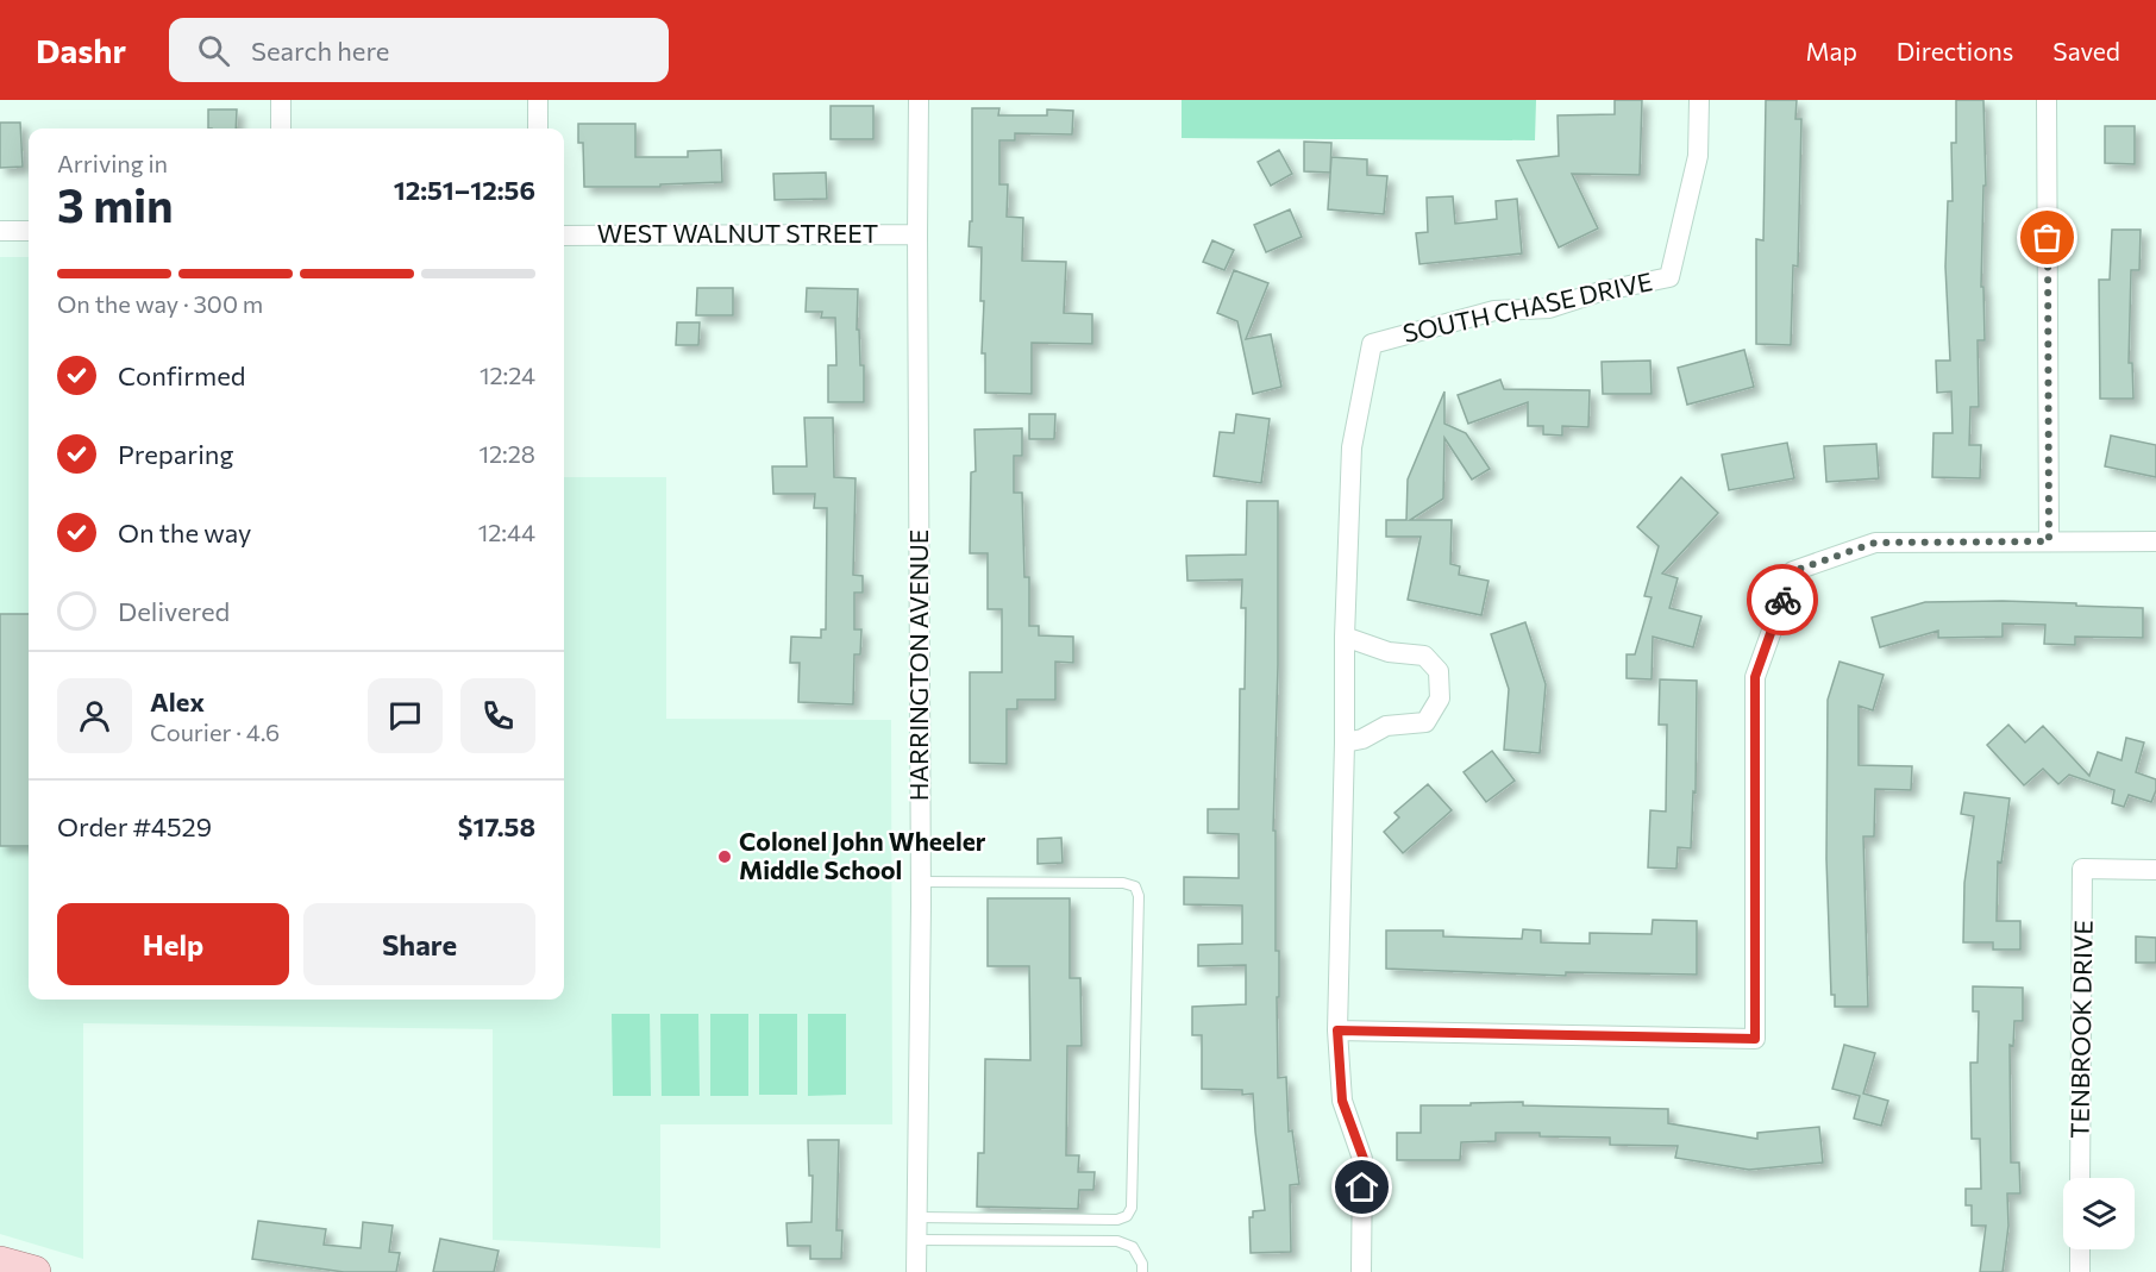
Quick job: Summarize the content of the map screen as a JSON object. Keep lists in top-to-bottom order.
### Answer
{
  "streets": {
    "street": [
      "WEST WALNUT STREET",
      "SOUTH CHASE DRIVE",
      "HARRINGTON AVENUE",
      "TENBROOK DRIVE"
    ]
  },
  "crossings": [
    ["WEST WALNUT STREET", "HARRINGTON AVENUE"]
  ],
  "places": ["Colonel John Wheeler Middle School"],
  "page": {
    "header": "Dashr",
    "search": "Search here",
    "nav": ["Map", "Directions", "Saved"],
    "heading": ["3 min", "Arriving in", "12:51–12:56"],
    "panel": [
      "Alex",
      "Courier · 4.6",
      "Order #4529",
      "$17.58"
    ],
    "bar": "On the way · 300 m",
    "list": [
      ["Confirmed", "12:24"],
      ["Preparing", "12:28"],
      ["On the way", "12:44"],
      "Delivered"
    ],
    "buttons": ["Help", "Share"]
  }
}
